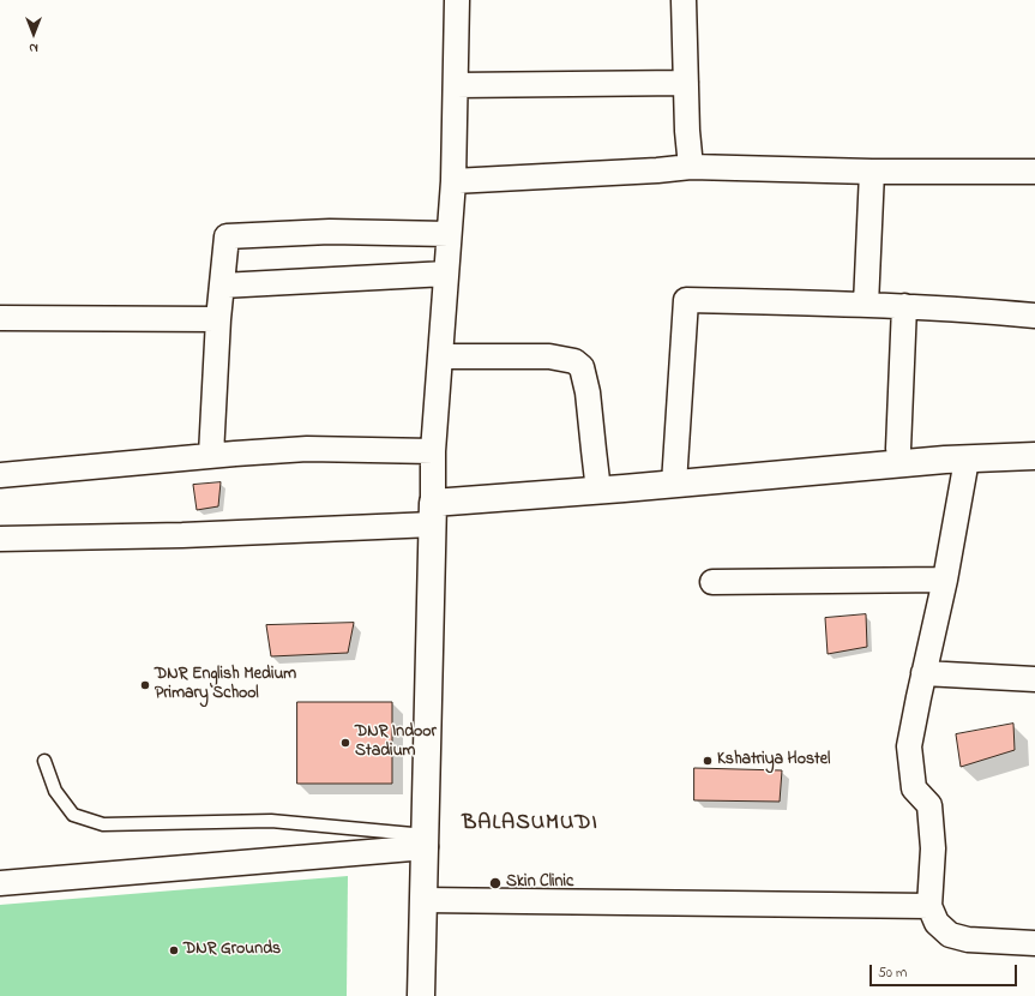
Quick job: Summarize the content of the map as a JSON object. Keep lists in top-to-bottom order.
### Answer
{
  "districts": ["BALASUMUDI"],
  "places": [
    "DNR English Medium Primary School",
    "DNR Indoor Stadium",
    "Kshatriya Hostel",
    "Skin Clinic",
    "DNR Grounds"
  ],
  "scale_bar": "50 m",
  "north": "bottom"
}
